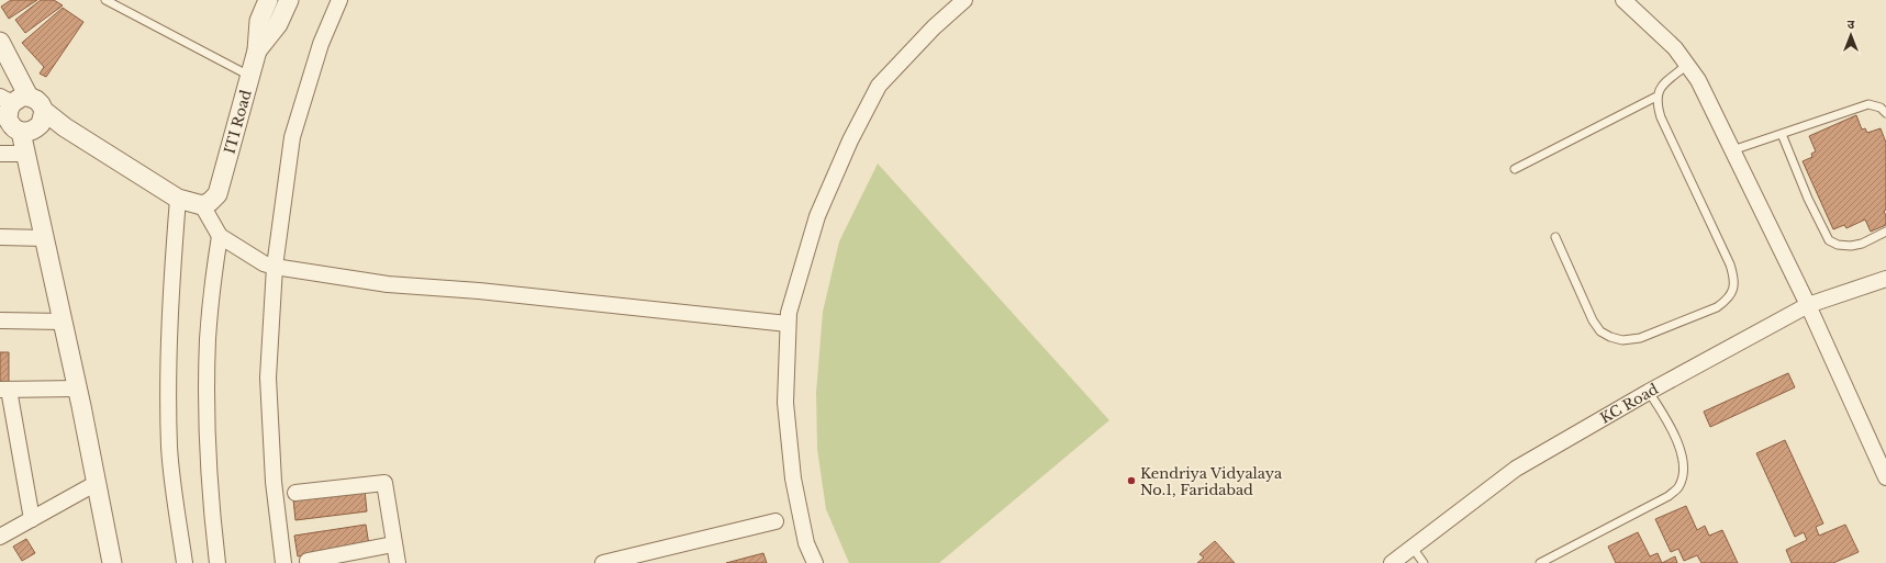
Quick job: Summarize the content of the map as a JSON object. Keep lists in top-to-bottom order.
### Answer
{
  "streets": {
    "street": ["ITI Road", "KC Road"]
  },
  "places": ["Kendriya Vidyalaya No.1, Faridabad"],
  "north": "top"
}
